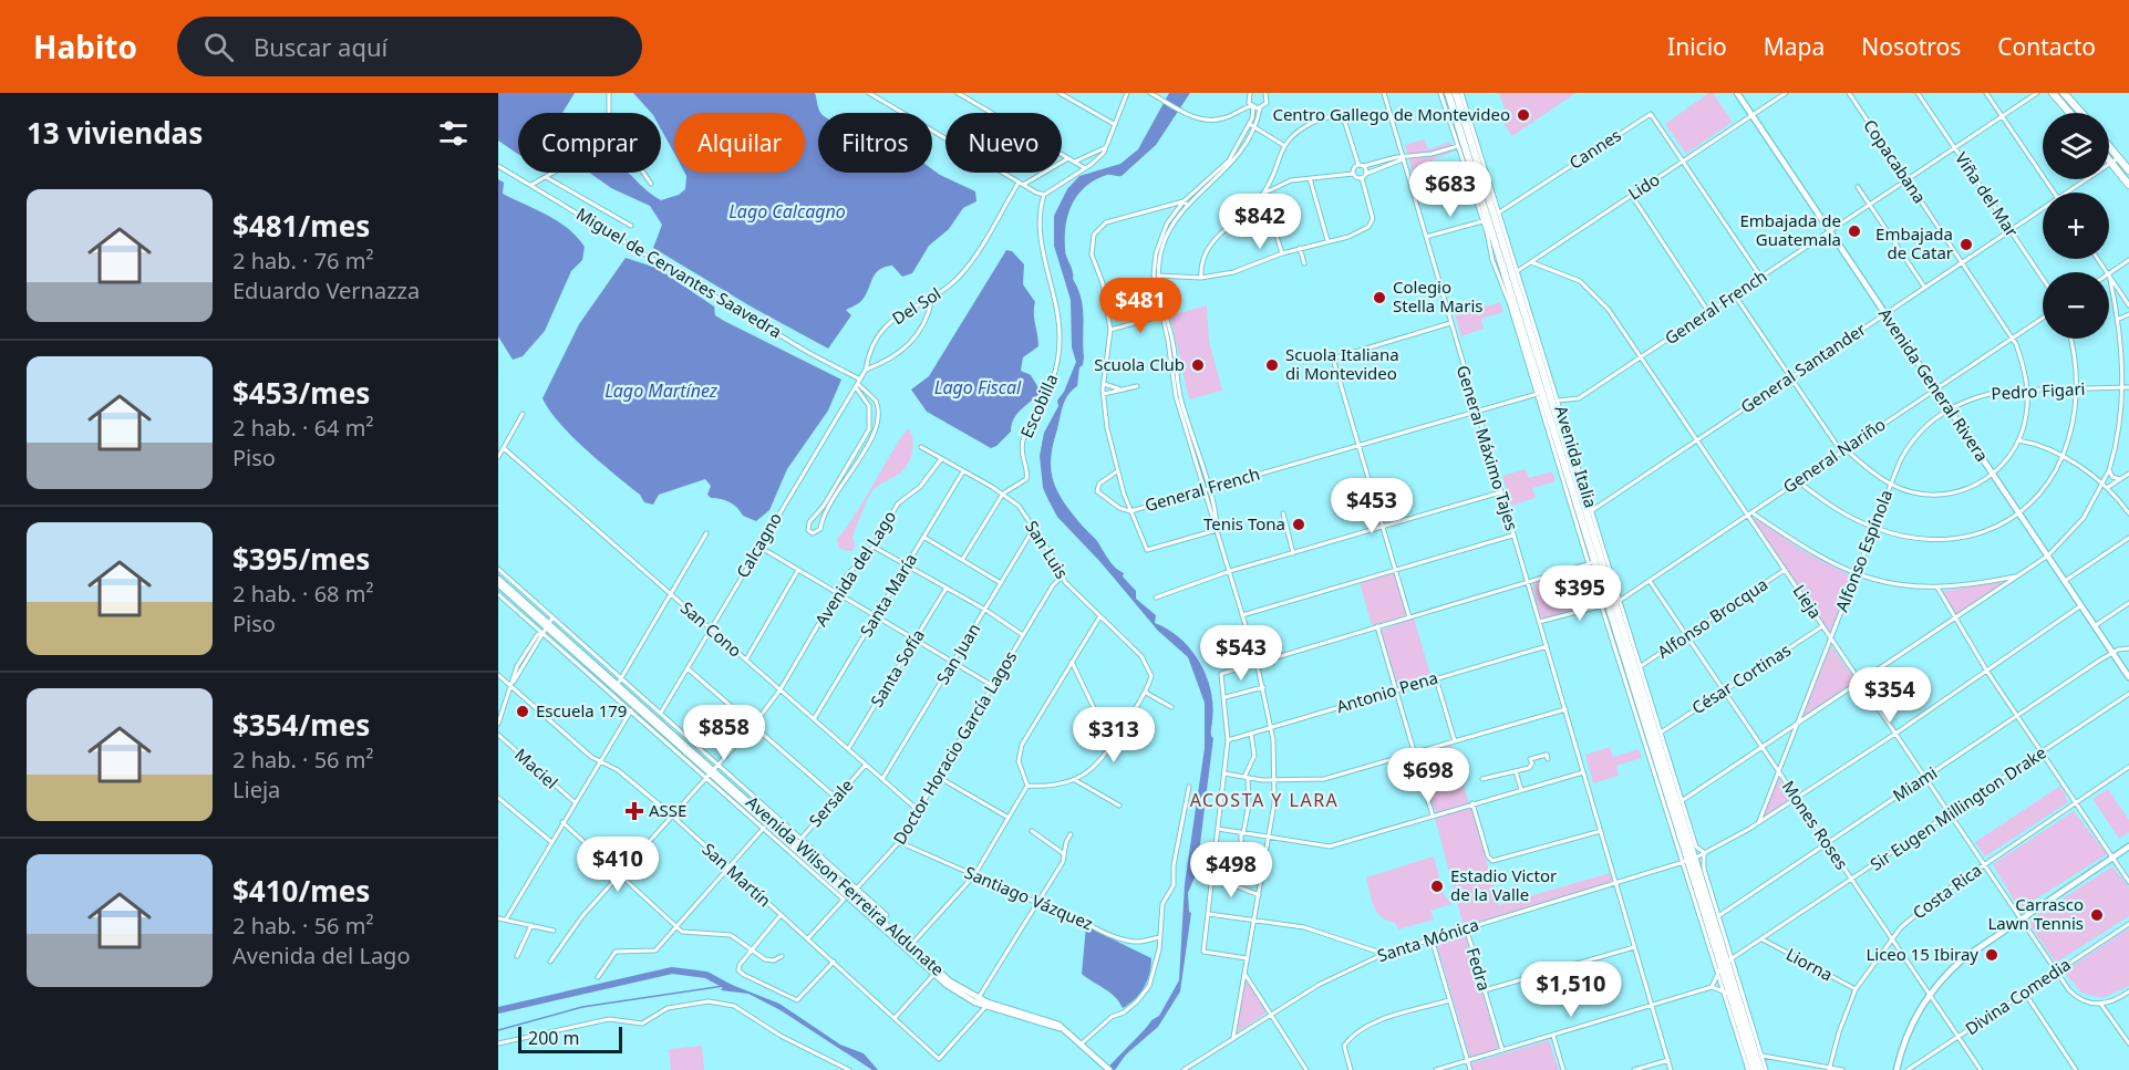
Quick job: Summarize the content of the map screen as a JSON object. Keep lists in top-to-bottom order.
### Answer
{
  "streets": {
    "main road": ["Avenida General Rivera", "Avenida Italia", "Avenida Wilson Ferreira Aldunate"],
    "street": [
      "Cannes",
      "Copacabana",
      "Lido",
      "Viña del Mar",
      "Miguel de Cervantes Saavedra",
      "Del Sol",
      "General French",
      "General Santander",
      "Pedro Figari",
      "Escobilla",
      "General Máximo Tajes",
      "General Nariño",
      "Calcagno",
      "San Luis",
      "Alfonso Espínola",
      "Avenida del Lago",
      "Santa María",
      "Lieja",
      "Alfonso Brocqua",
      "San Cono",
      "San Juan",
      "Santa Sofía",
      "César Cortinas",
      "Antonio Pena",
      "Doctor Horacio García Lagos",
      "Maciel",
      "Miami",
      "Sersale",
      "Sir Eugen Millington Drake",
      "Mones Roses",
      "San Martín",
      "Costa Rica",
      "Santiago Vázquez",
      "Santa Mónica",
      "Liorna",
      "Fedra",
      "Divina Comedia"
    ]
  },
  "crossings": [
    ["Cannes", "Lido"],
    ["Cannes", "Avenida Italia"],
    ["Copacabana", "General French"],
    ["Copacabana", "General Santander"],
    ["Copacabana", "Avenida General Rivera"],
    ["Copacabana", "Pedro Figari"],
    ["Copacabana", "General Nariño"],
    ["Lido", "Avenida General Rivera"],
    ["Lido", "Avenida Italia"],
    ["Lido", "Lieja"],
    ["Viña del Mar", "General French"],
    ["Viña del Mar", "General Santander"],
    ["Miguel de Cervantes Saavedra", "Del Sol"],
    ["Miguel de Cervantes Saavedra", "Calcagno"],
    ["Del Sol", "Calcagno"],
    ["General French", "Avenida General Rivera"],
    ["General French", "General Máximo Tajes"],
    ["General French", "Avenida Italia"],
    ["General French", "Lieja"],
    ["General Santander", "Avenida General Rivera"],
    ["General Santander", "Avenida Italia"],
    ["General Santander", "Lieja"],
    ["Avenida General Rivera", "Pedro Figari"],
    ["Avenida General Rivera", "General Nariño"],
    ["Avenida General Rivera", "Alfonso Espínola"],
    ["Avenida General Rivera", "Miami"],
    ["Avenida General Rivera", "Santa Mónica"],
    ["Pedro Figari", "Alfonso Espínola"],
    ["Escobilla", "San Luis"],
    ["General Máximo Tajes", "General Nariño"],
    ["General Máximo Tajes", "Antonio Pena"],
    ["General Máximo Tajes", "Santa Mónica"],
    ["General Nariño", "Avenida Italia"],
    ["General Nariño", "Lieja"],
    ["General Nariño", "Mones Roses"],
    ["Avenida Italia", "Alfonso Brocqua"],
    ["Avenida Italia", "César Cortinas"],
    ["Avenida Italia", "Miami"],
    ["Avenida Italia", "Sir Eugen Millington Drake"],
    ["Avenida Italia", "Santa Mónica"],
    ["Calcagno", "San Cono"],
    ["Calcagno", "Avenida Wilson Ferreira Aldunate"],
    ["San Luis", "Avenida del Lago"],
    ["San Luis", "Santa María"],
    ["San Luis", "San Juan"],
    ["San Luis", "Doctor Horacio García Lagos"],
    ["Alfonso Espínola", "Lieja"],
    ["Alfonso Espínola", "Mones Roses"],
    ["Alfonso Espínola", "Santa Mónica"],
    ["Avenida del Lago", "San Cono"],
    ["Avenida del Lago", "San Martín"],
    ["Avenida del Lago", "Avenida Wilson Ferreira Aldunate"],
    ["Santa María", "San Cono"],
    ["Lieja", "Alfonso Brocqua"],
    ["Lieja", "César Cortinas"],
    ["Lieja", "Miami"],
    ["Lieja", "Sir Eugen Millington Drake"],
    ["Lieja", "Costa Rica"],
    ["Lieja", "Santa Mónica"],
    ["Lieja", "Divina Comedia"],
    ["Alfonso Brocqua", "Mones Roses"],
    ["San Cono", "San Juan"],
    ["San Cono", "Santa Sofía"],
    ["San Cono", "Doctor Horacio García Lagos"],
    ["San Cono", "Sersale"],
    ["César Cortinas", "Mones Roses"],
    ["Doctor Horacio García Lagos", "San Martín"],
    ["Doctor Horacio García Lagos", "Avenida Wilson Ferreira Aldunate"],
    ["Doctor Horacio García Lagos", "Santiago Vázquez"],
    ["Miami", "Mones Roses"],
    ["Sersale", "Avenida Wilson Ferreira Aldunate"],
    ["Sir Eugen Millington Drake", "Mones Roses"],
    ["Sir Eugen Millington Drake", "Liorna"],
    ["Mones Roses", "Costa Rica"],
    ["Mones Roses", "Santa Mónica"],
    ["Mones Roses", "Divina Comedia"],
    ["San Martín", "Avenida Wilson Ferreira Aldunate"],
    ["Costa Rica", "Liorna"],
    ["Santa Mónica", "Fedra"]
  ],
  "districts": ["ACOSTA Y LARA"],
  "water": ["Lago Calcagno", "Lago Fiscal", "Lago Martínez"],
  "places": {
    "other": [
      "Centro Gallego de Montevideo",
      "Embajada de Guatemala",
      "Embajada de Catar",
      "Colegio Stella Maris",
      "Scuola Club",
      "Scuola Italiana di Montevideo",
      "Tenis Tona",
      "Escuela 179",
      "Estadio Victor de la Valle",
      "Carrasco Lawn Tennis",
      "Liceo 15 Ibiray"
    ],
    "health": ["ASSE"]
  },
  "scale_bar": "200 m",
  "page": {
    "header": "Habito",
    "search": "Buscar aquí",
    "nav": [
      "Inicio",
      "Mapa",
      "Nosotros",
      "Contacto"
    ],
    "heading": "13 viviendas",
    "map_buttons": ["+", "−"],
    "chip": [
      "Comprar",
      "Alquilar",
      "Filtros",
      "Nuevo"
    ],
    "price": [
      "$683",
      "$842",
      "$481",
      "$453",
      "$395",
      "$543",
      "$354",
      "$858",
      "$313",
      "$698",
      "$410",
      "$498",
      "$1,510"
    ],
    "list": [
      {
        "name": "$481/mes",
        "note": "2 hab. · 76 m² · Eduardo Vernazza"
      },
      {
        "name": "$453/mes",
        "note": "2 hab. · 64 m² · Piso"
      },
      {
        "name": "$395/mes",
        "note": "2 hab. · 68 m² · Piso"
      },
      {
        "name": "$354/mes",
        "note": "2 hab. · 56 m² · Lieja"
      },
      {
        "name": "$410/mes",
        "note": "2 hab. · 56 m² · Avenida del Lago"
      }
    ],
    "scale": "200 m"
  }
}
